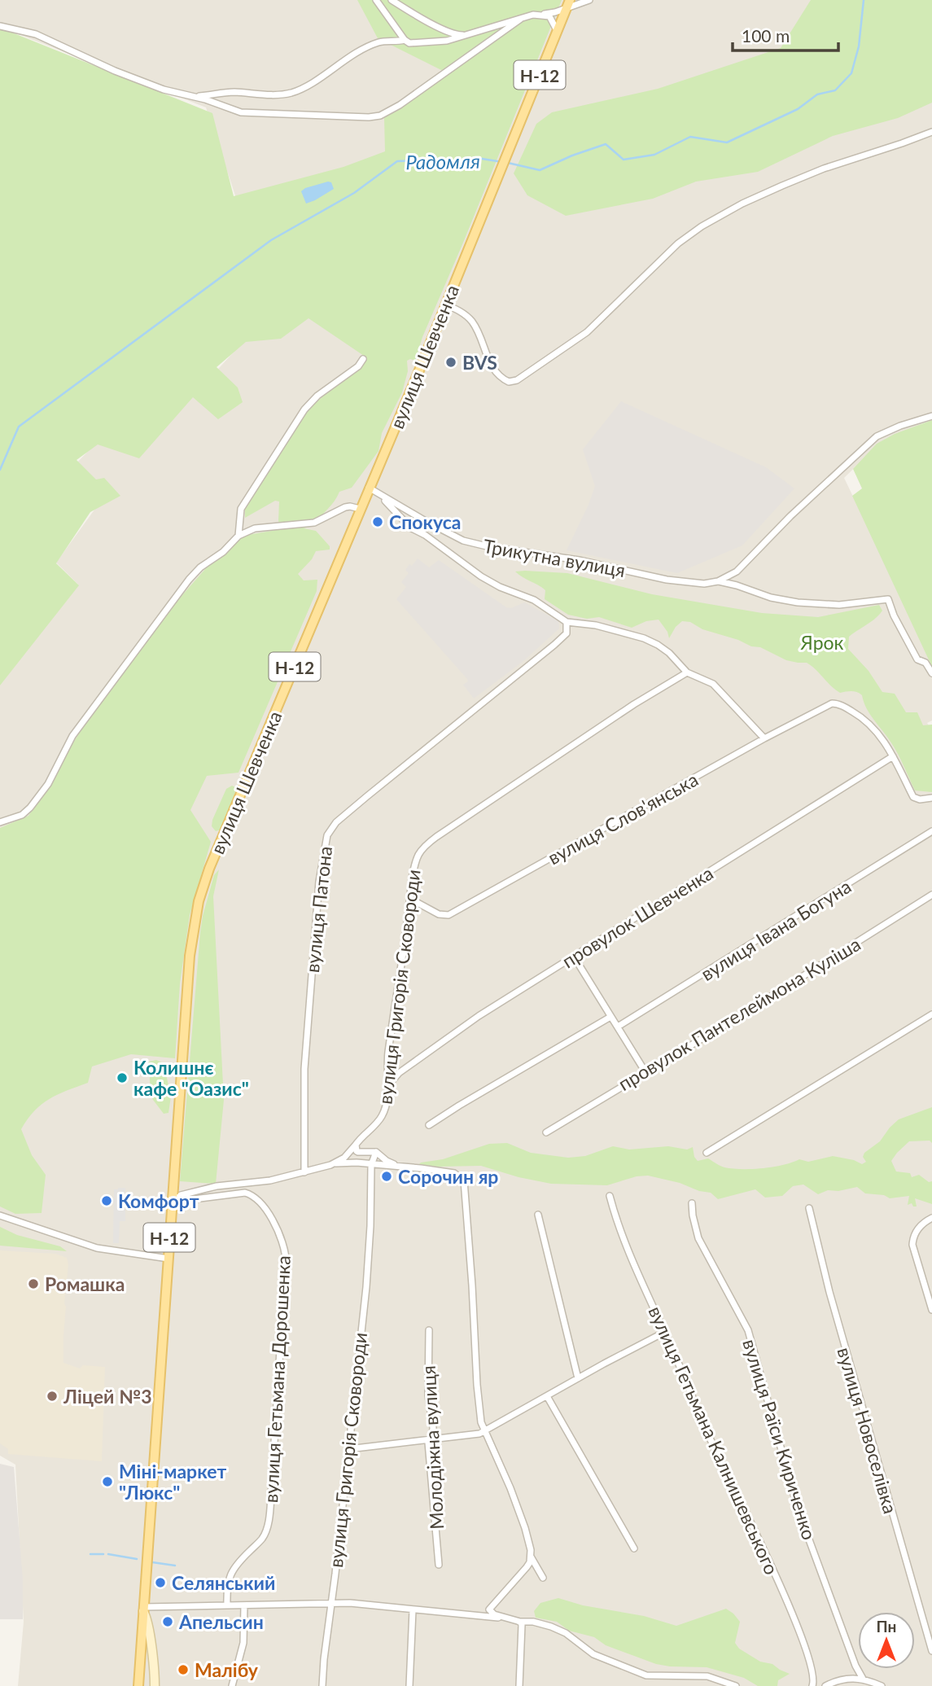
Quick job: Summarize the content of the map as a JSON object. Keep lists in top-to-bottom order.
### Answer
{
  "streets": {
    "main road": ["Н-12", "вулиця Шевченка"],
    "street": [
      "Трикутна вулиця",
      "вулиця Слов'янська",
      "вулиця Патона",
      "провулок Шевченка",
      "вулиця Івана Богуна",
      "вулиця Григорія Сковороди",
      "провулок Пантелеймона Куліша",
      "вулиця Гетьмана Дорошенка",
      "вулиця Новоселівка",
      "вулиця Раїси Кириченко",
      "вулиця Гетьмана Калнишевського",
      "Молодіжна вулиця"
    ]
  },
  "crossings": [
    ["вулиця Шевченка", "Трикутна вулиця"],
    ["вулиця Шевченка", "вулиця Гетьмана Дорошенка"],
    ["вулиця Слов'янська", "провулок Шевченка"],
    ["вулиця Слов'янська", "вулиця Григорія Сковороди"],
    ["провулок Шевченка", "вулиця Григорія Сковороди"]
  ],
  "water": ["Радомля"],
  "parks": ["Ярок"],
  "places": [
    "BVS",
    "Спокуса",
    "Колишнє кафе \"Оазис\"",
    "Сорочин яр",
    "Комфорт",
    "Ромашка",
    "Ліцей №3",
    "Міні-маркет \"Люкс\"",
    "Селянський",
    "Апельсин",
    "Малібу"
  ],
  "scale_bar": "100 m",
  "north": "top"
}
